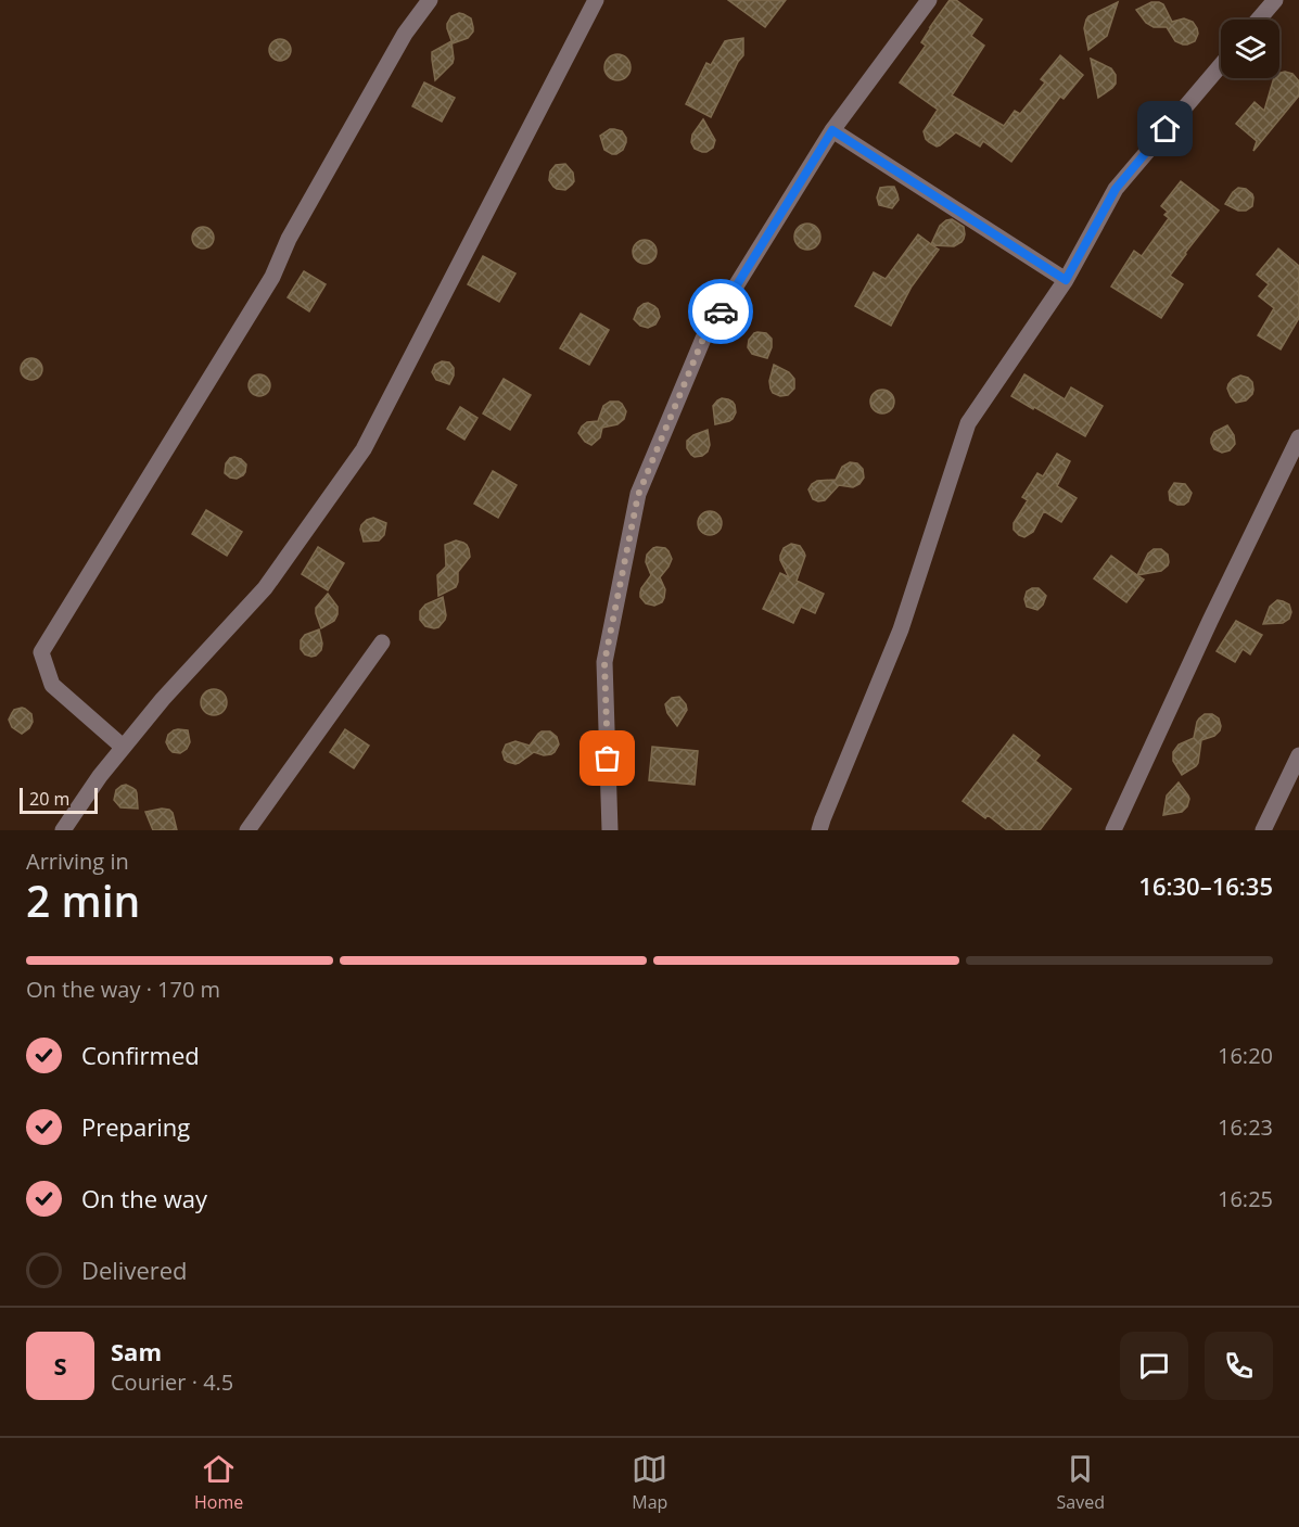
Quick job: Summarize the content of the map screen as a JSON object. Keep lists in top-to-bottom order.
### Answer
{
  "scale_bar": "20 m",
  "page": {
    "scale": "20 m",
    "heading": ["2 min", "Arriving in", "16:30–16:35"],
    "panel": ["Sam", "Courier · 4.5"],
    "bar": "On the way · 170 m",
    "list": [
      ["Confirmed", "16:20"],
      ["Preparing", "16:23"],
      ["On the way", "16:25"],
      "Delivered"
    ],
    "round": "S",
    "tabs": ["Home", "Map", "Saved"]
  }
}
